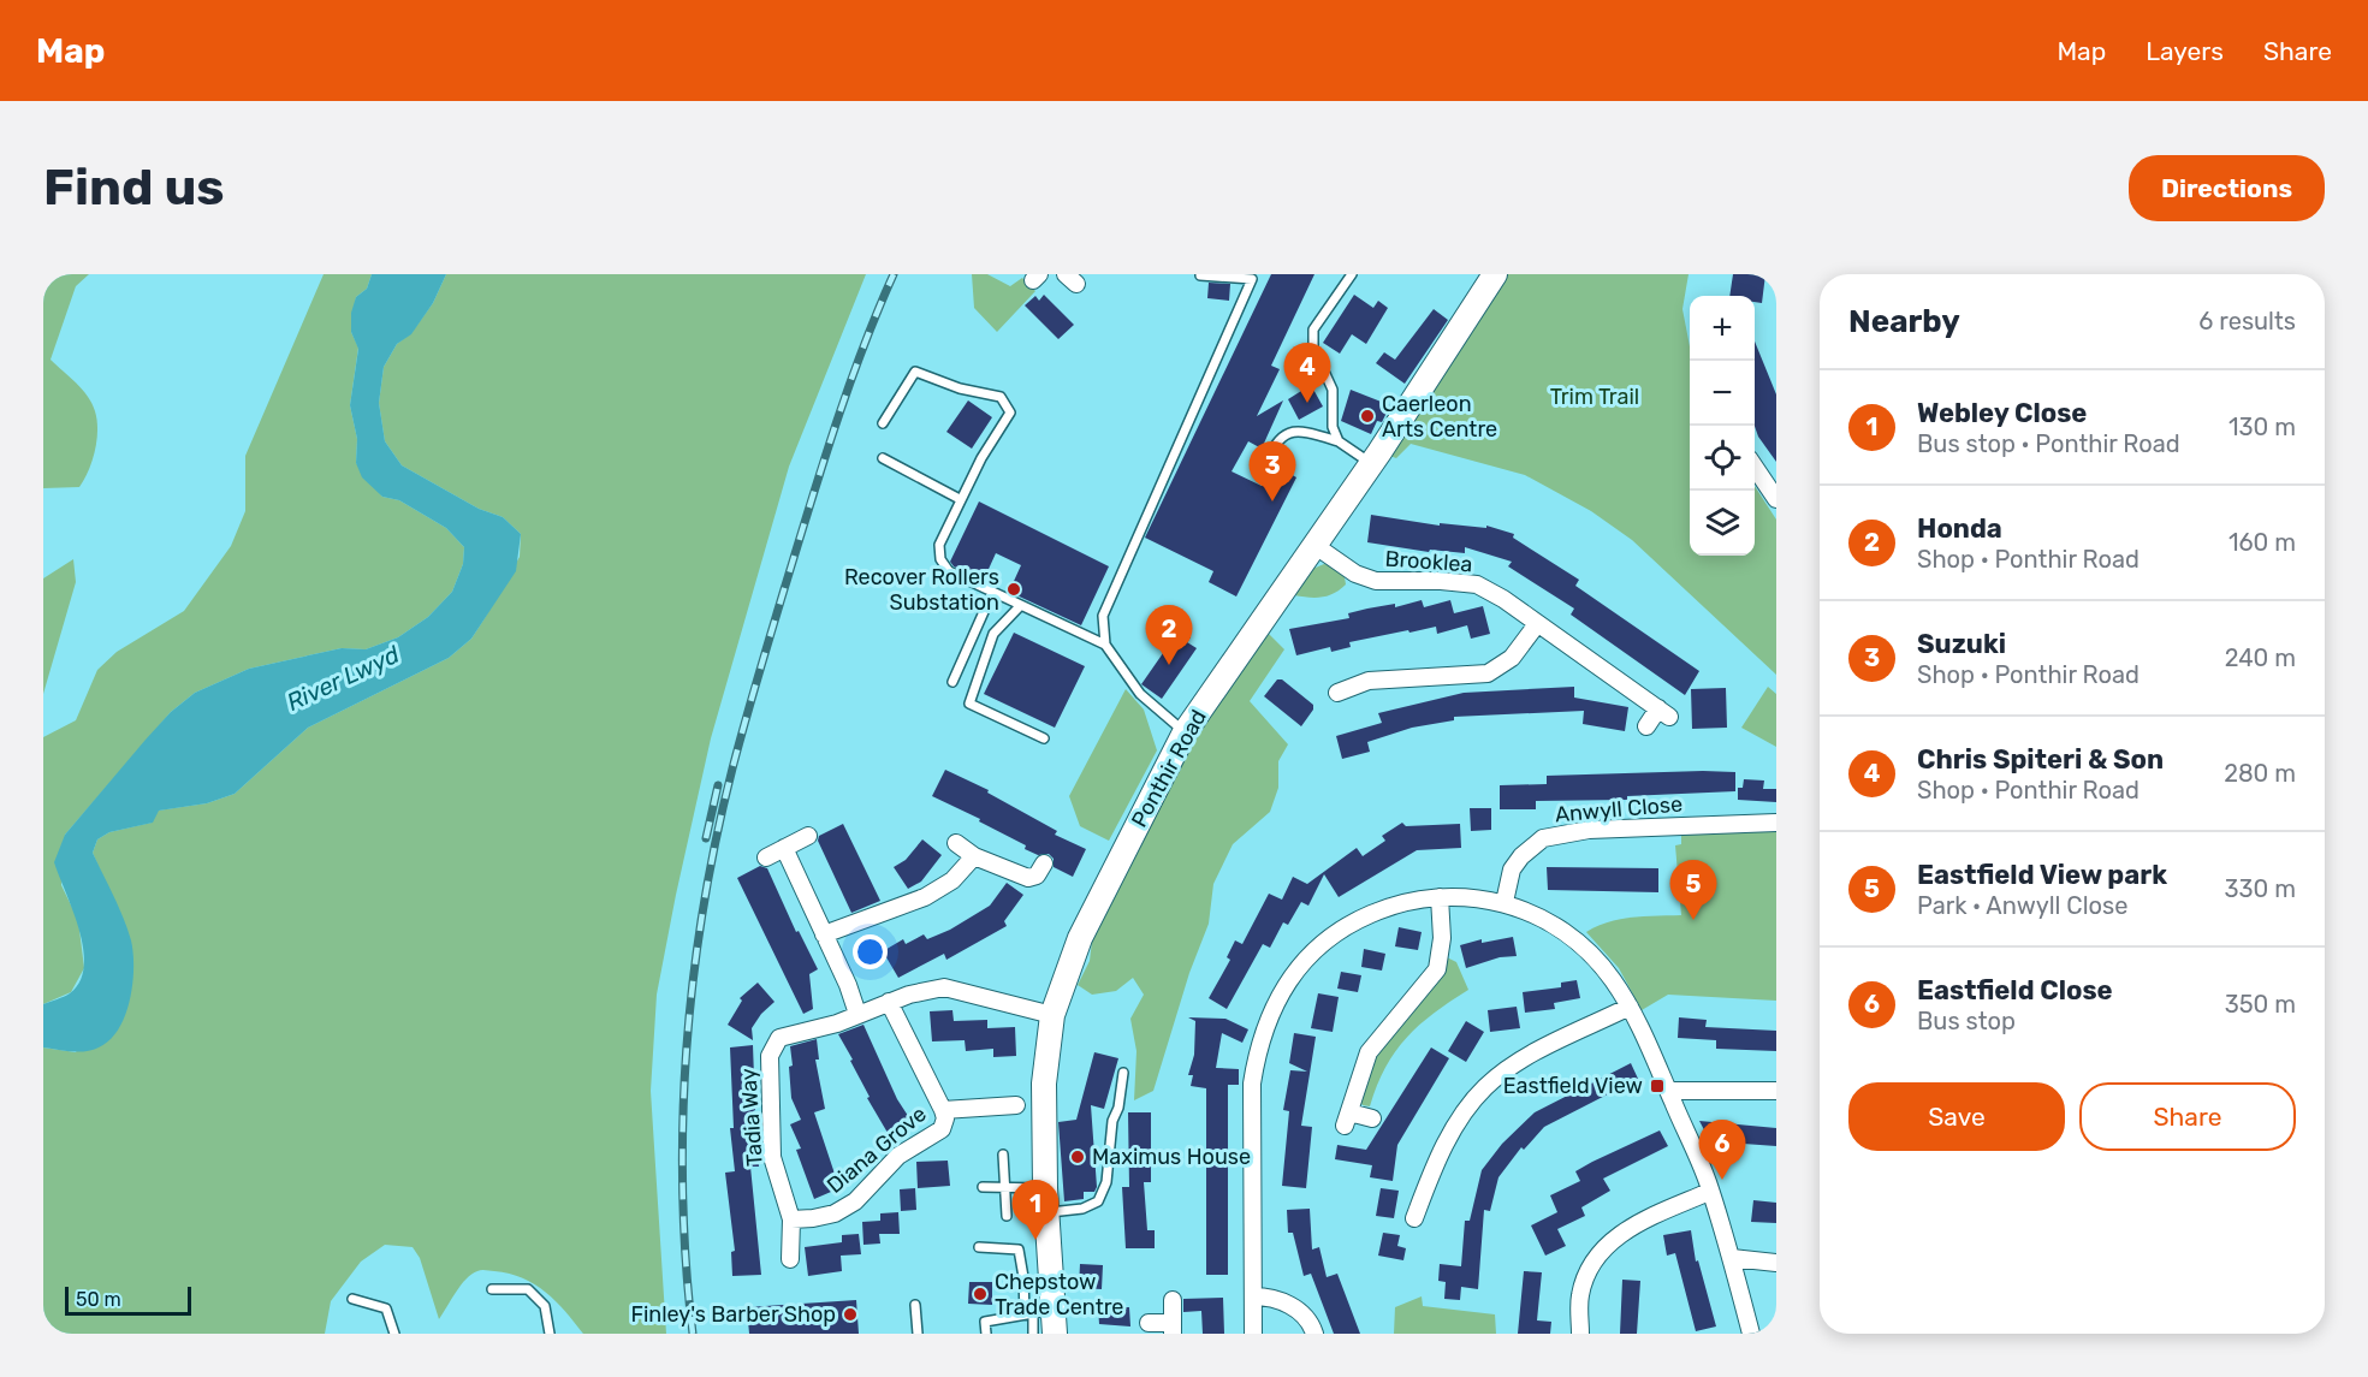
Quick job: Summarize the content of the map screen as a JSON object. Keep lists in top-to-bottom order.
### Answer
{
  "streets": {
    "main road": ["Ponthir Road"],
    "street": [
      "Brooklea",
      "Anwyll Close",
      "Tadia Way",
      "Diana Grove"
    ]
  },
  "crossings": [
    ["Brooklea", "Ponthir Road"],
    ["Ponthir Road", "Tadia Way"],
    ["Tadia Way", "Diana Grove"]
  ],
  "water": ["River Lwyd"],
  "parks": ["Trim Trail"],
  "places": {
    "other": [
      "Caerleon Arts Centre",
      "Recover Rollers Substation",
      "Maximus House",
      "Chepstow Trade Centre",
      "Finley's Barber Shop"
    ],
    "transit": ["Eastfield View"]
  },
  "scale_bar": "50 m",
  "page": {
    "header": "Map",
    "nav": ["Map", "Layers", "Share"],
    "buttons": [
      "Directions",
      ["Save", "Share"]
    ],
    "title": "Find us",
    "heading": ["Nearby", "6 results"],
    "map_buttons": ["+", "−"],
    "pins": [
      "4",
      "3",
      "2",
      "5",
      "6",
      "1"
    ],
    "list": [
      {
        "mark": "1",
        "name": "Webley Close",
        "note": "Bus stop · Ponthir Road",
        "value": "130 m"
      },
      {
        "mark": "2",
        "name": "Honda",
        "note": "Shop · Ponthir Road",
        "value": "160 m"
      },
      {
        "mark": "3",
        "name": "Suzuki",
        "note": "Shop · Ponthir Road",
        "value": "240 m"
      },
      {
        "mark": "4",
        "name": "Chris Spiteri & Son",
        "note": "Shop · Ponthir Road",
        "value": "280 m"
      },
      {
        "mark": "5",
        "name": "Eastfield View park",
        "note": "Park · Anwyll Close",
        "value": "330 m"
      },
      {
        "mark": "6",
        "name": "Eastfield Close",
        "note": "Bus stop",
        "value": "350 m"
      }
    ],
    "scale": "50 m"
  }
}
